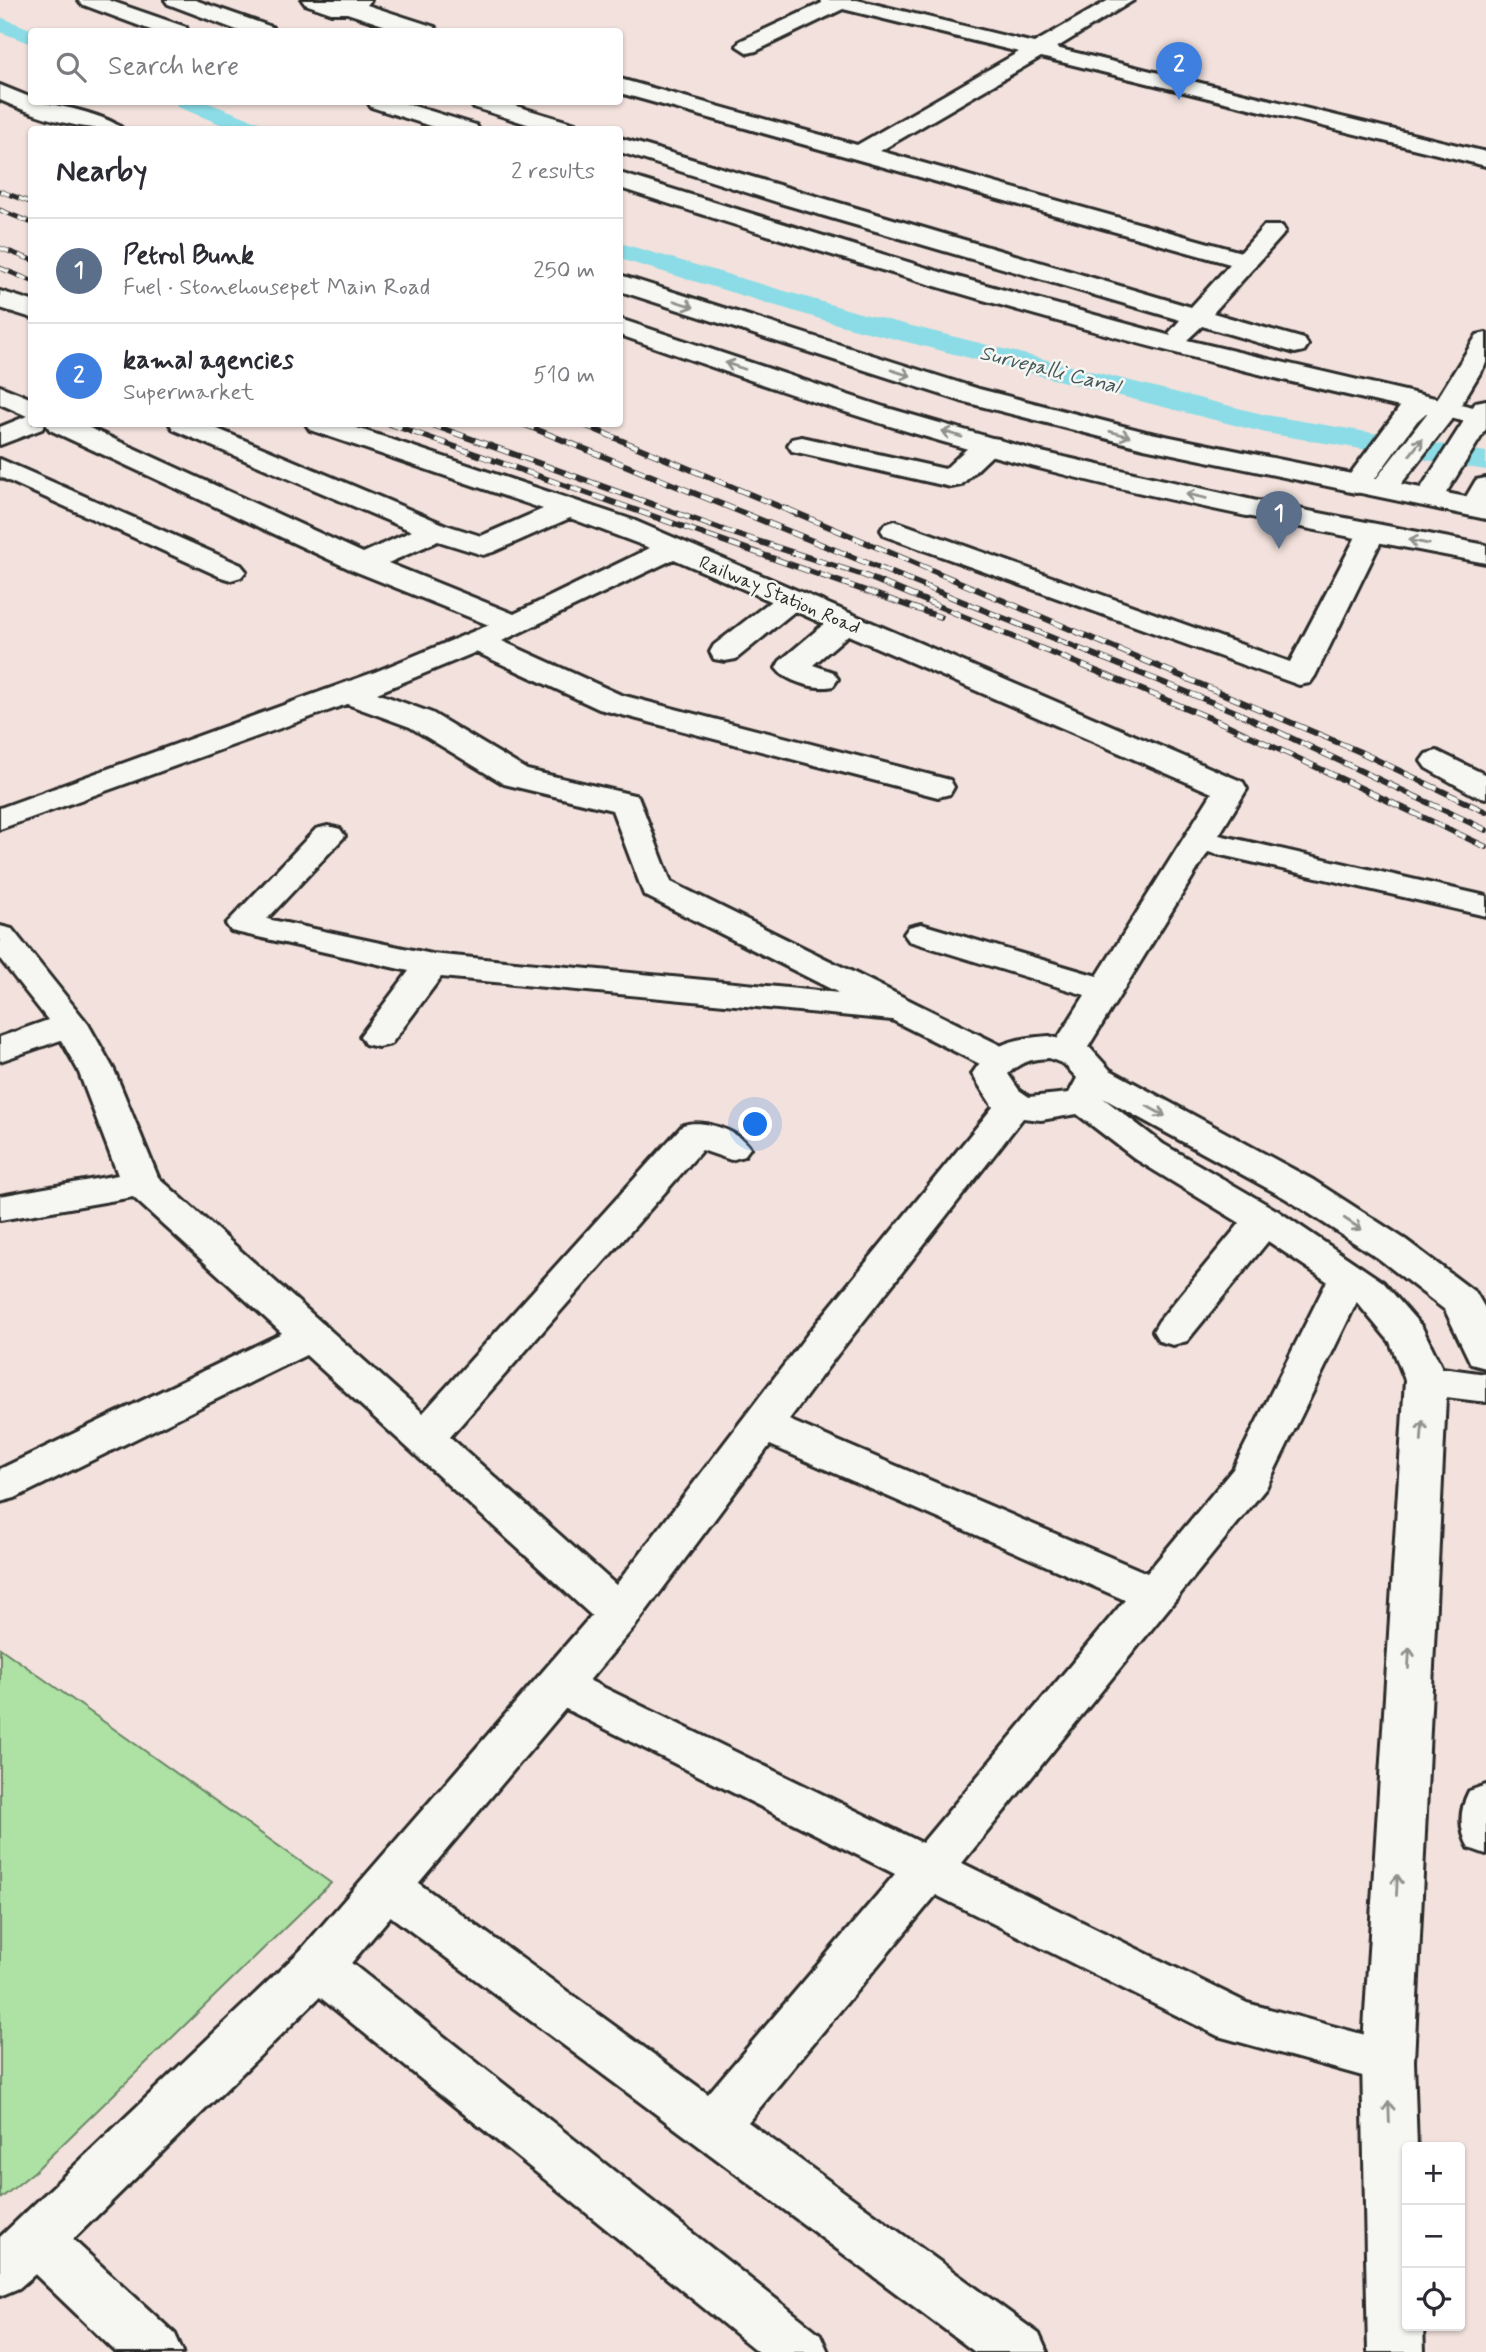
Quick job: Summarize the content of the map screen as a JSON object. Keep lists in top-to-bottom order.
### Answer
{
  "streets": {
    "street": ["Railway Station Road"]
  },
  "water": ["Survepalli Canal"],
  "page": {
    "search": "Search here",
    "pins": ["2", "1"],
    "heading": ["Nearby", "2 results"],
    "list": [
      {
        "mark": "1",
        "name": "Petrol Bunk",
        "note": "Fuel · Stonehousepet Main Road",
        "value": "250 m"
      },
      {
        "mark": "2",
        "name": "kamal agencies",
        "note": "Supermarket",
        "value": "510 m"
      }
    ],
    "map_buttons": ["+", "−"]
  }
}
